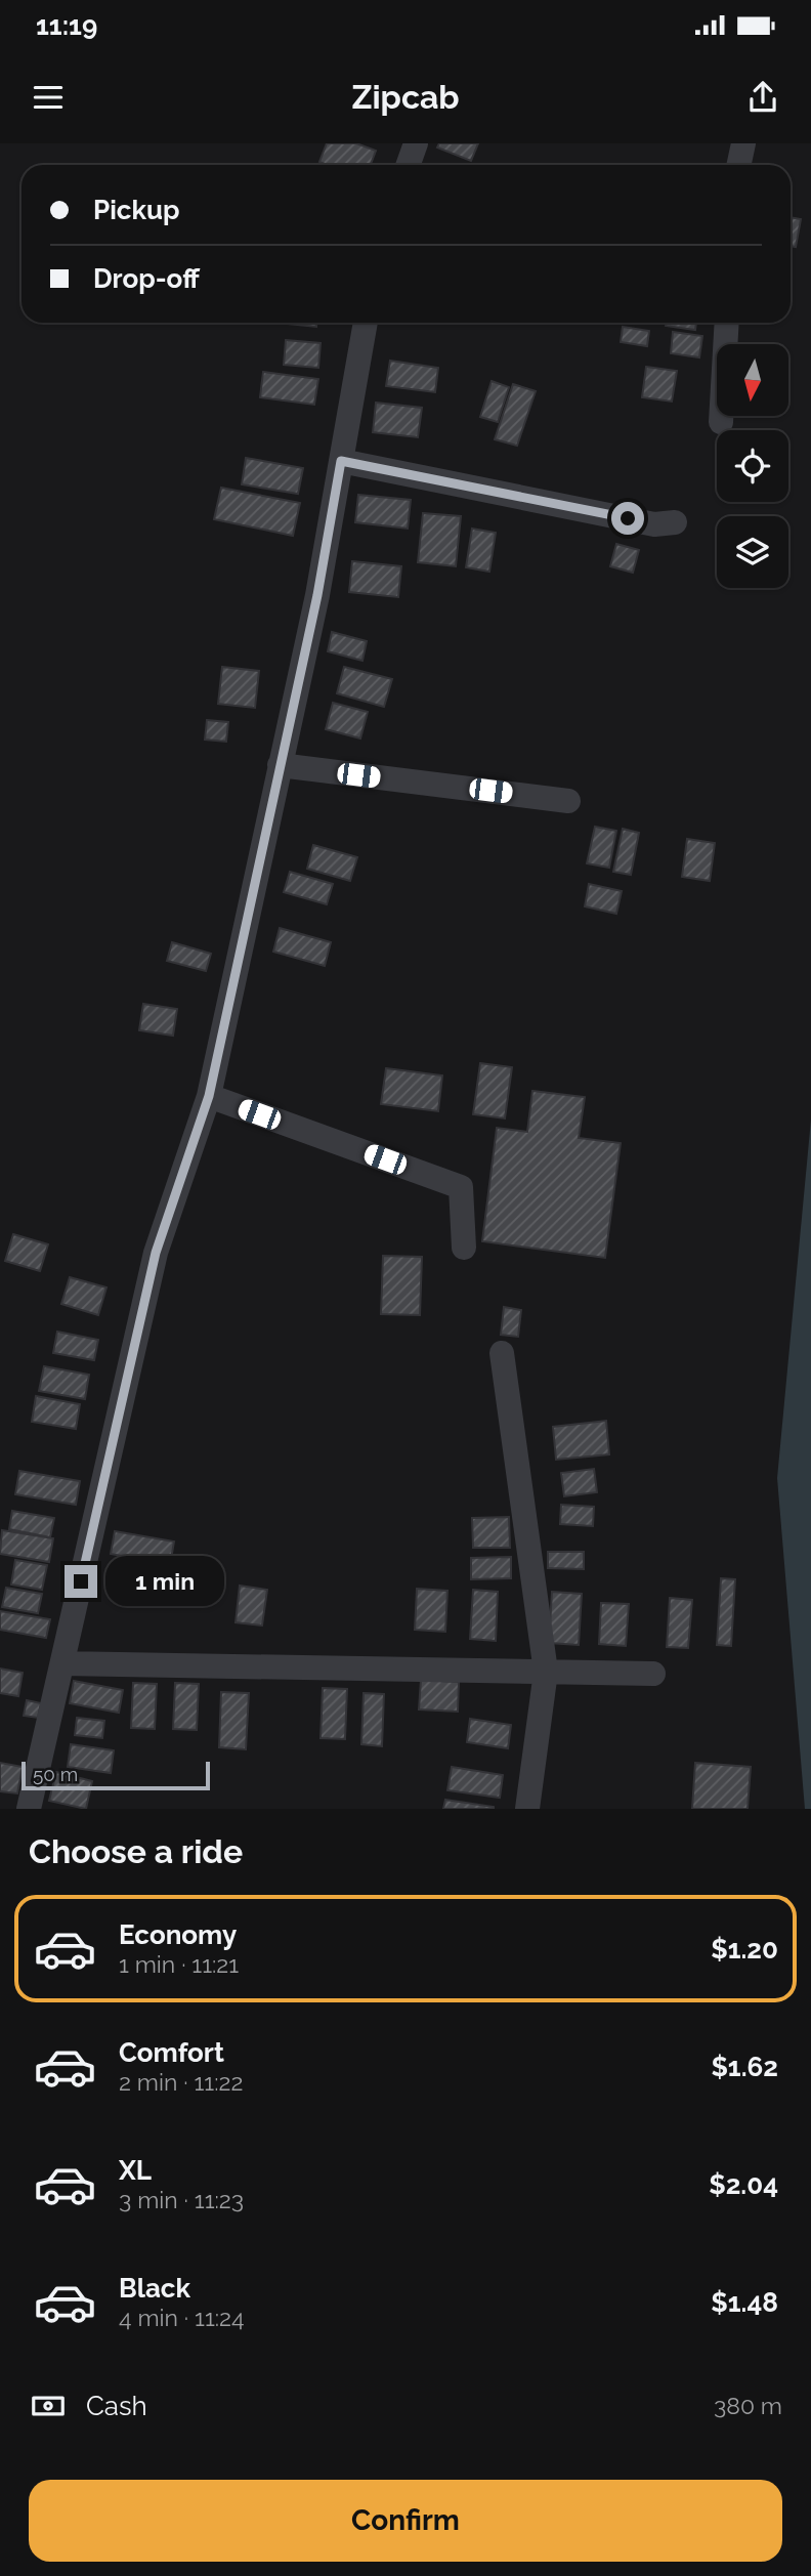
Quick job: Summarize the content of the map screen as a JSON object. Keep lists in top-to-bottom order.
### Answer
{
  "scale_bar": "50 m",
  "north": "bottom",
  "page": {
    "status": "11:19",
    "header": "Zipcab",
    "banner": ["Pickup", "Drop-off"],
    "bubble": "1 min",
    "scale": "50 m",
    "heading": "Choose a ride",
    "list": [
      {
        "name": "Economy",
        "note": "1 min · 11:21",
        "value": "$1.20"
      },
      {
        "name": "Comfort",
        "note": "2 min · 11:22",
        "value": "$1.62"
      },
      {
        "name": "XL",
        "note": "3 min · 11:23",
        "value": "$2.04"
      },
      {
        "name": "Black",
        "note": "4 min · 11:24",
        "value": "$1.48"
      }
    ],
    "pay": ["Cash", "380 m"],
    "buttons": "Confirm"
  }
}
